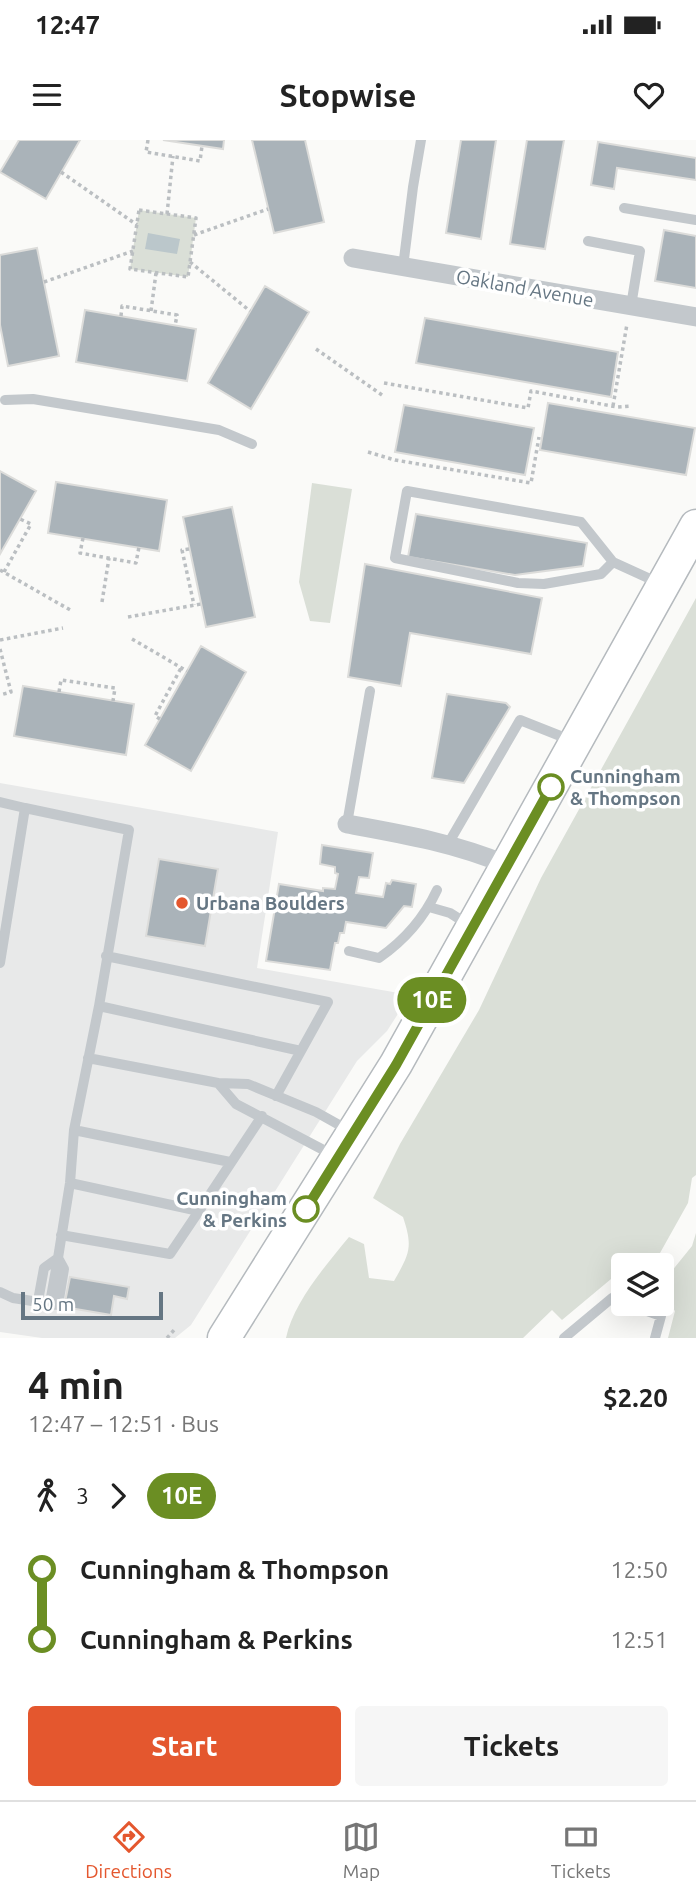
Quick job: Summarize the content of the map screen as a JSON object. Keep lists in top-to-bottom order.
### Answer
{
  "streets": {
    "street": ["Oakland Avenue"]
  },
  "places": ["Cunningham & Thompson", "Urbana Boulders", "Cunningham & Perkins"],
  "lines": ["bus line 10E"],
  "scale_bar": "50 m",
  "page": {
    "status": "12:47",
    "header": "Stopwise",
    "on_map": "10E",
    "scale": "50 m",
    "heading": ["4 min", "12:47 – 12:51 · Bus", "$2.20"],
    "legs": ["3", "10E"],
    "list": [
      {
        "name": "Cunningham & Thompson",
        "value": "12:50"
      },
      {
        "name": "Cunningham & Perkins",
        "value": "12:51"
      }
    ],
    "buttons": ["Start", "Tickets"],
    "tabs": ["Directions", "Map", "Tickets"]
  }
}
